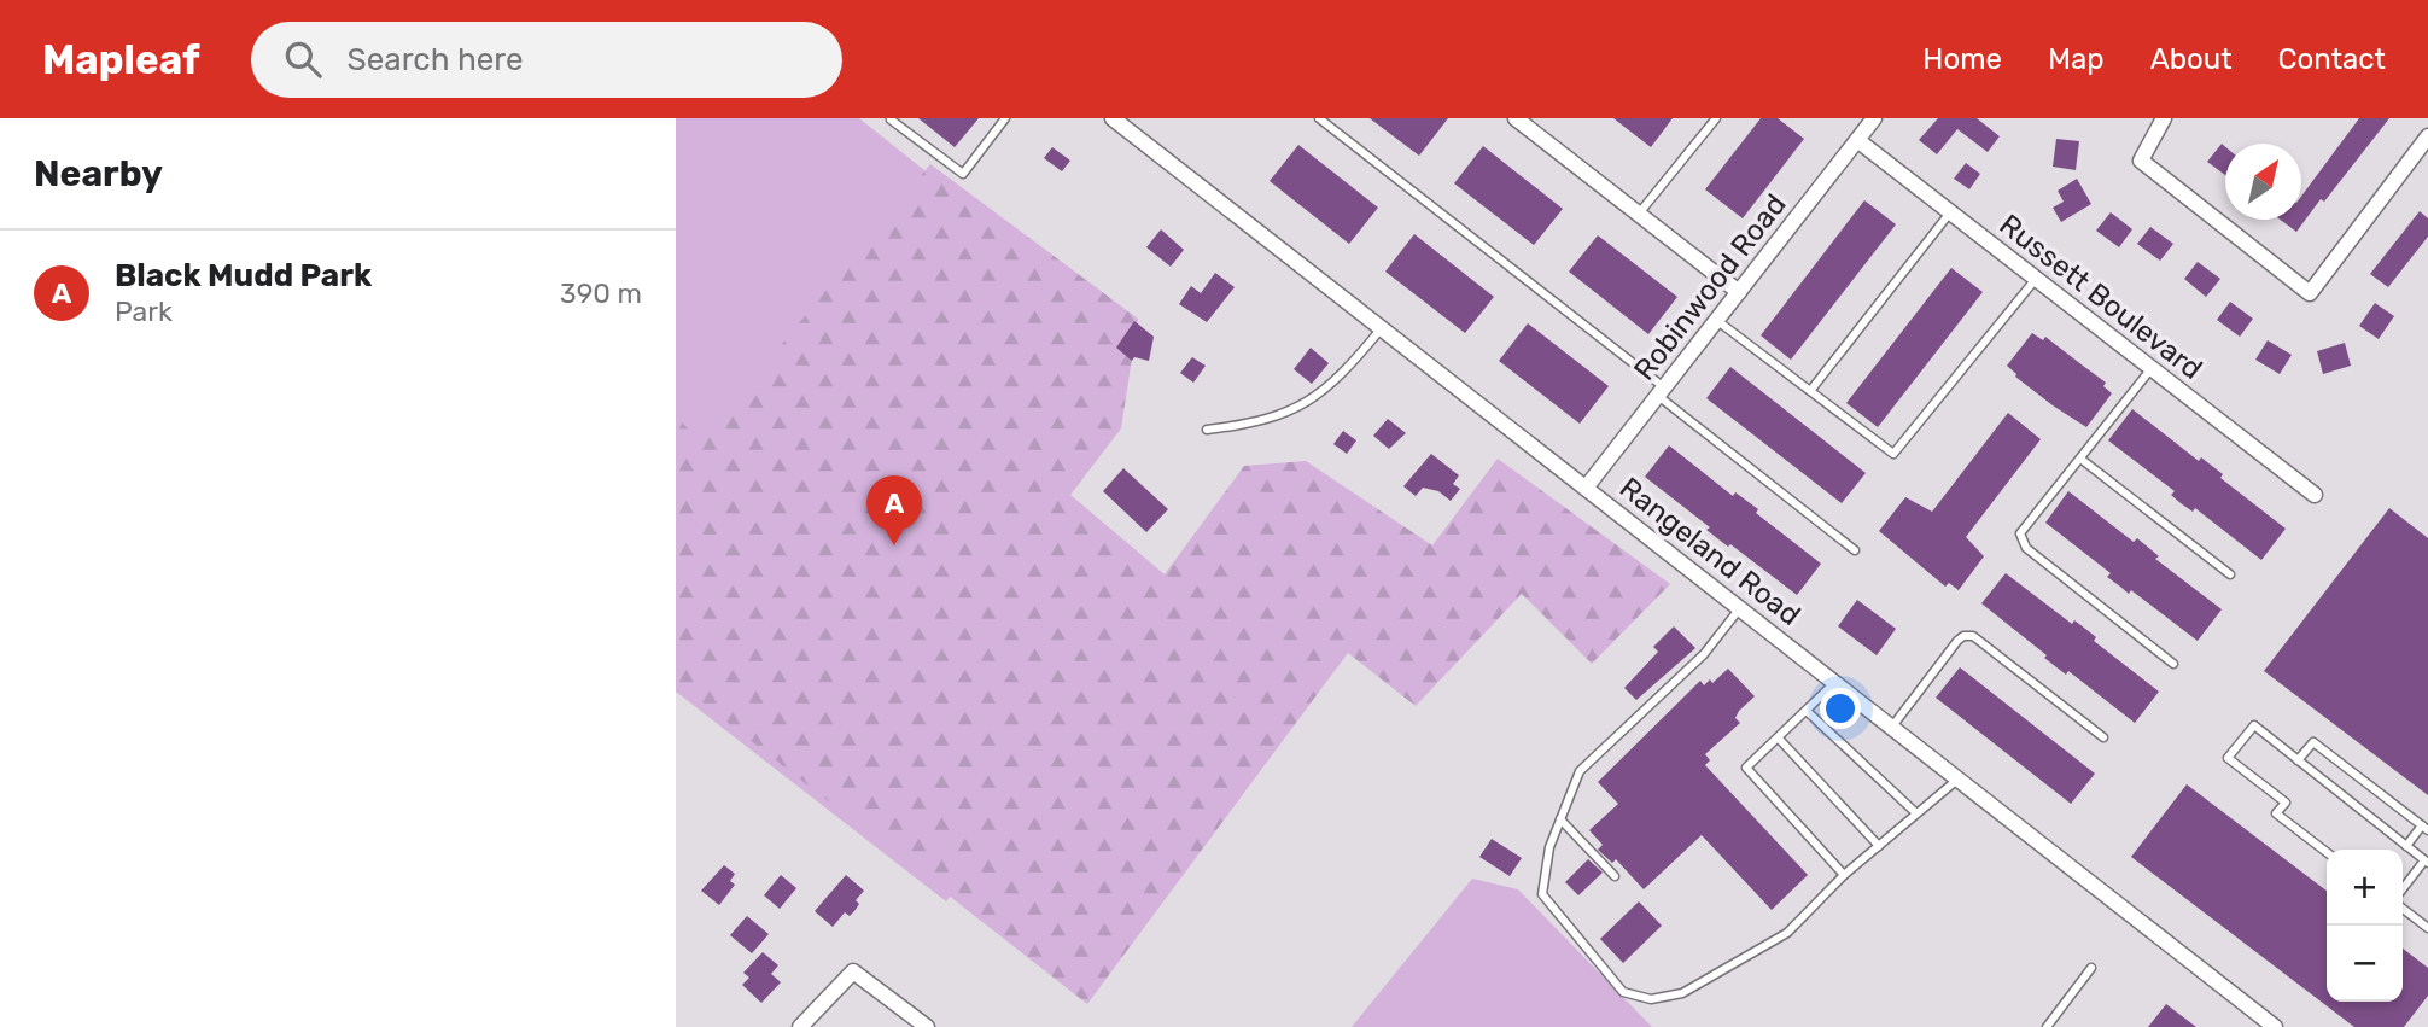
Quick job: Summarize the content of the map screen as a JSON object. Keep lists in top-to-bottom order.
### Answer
{
  "streets": {
    "street": ["Robinwood Road", "Russett Boulevard", "Rangeland Road"]
  },
  "crossings": [
    ["Robinwood Road", "Russett Boulevard"],
    ["Robinwood Road", "Rangeland Road"]
  ],
  "north": "top right",
  "page": {
    "header": "Mapleaf",
    "search": "Search here",
    "nav": [
      "Home",
      "Map",
      "About",
      "Contact"
    ],
    "heading": "Nearby",
    "list": [
      {
        "mark": "A",
        "name": "Black Mudd Park",
        "note": "Park",
        "value": "390 m"
      }
    ],
    "pins": "A",
    "map_buttons": ["+", "−"]
  }
}
